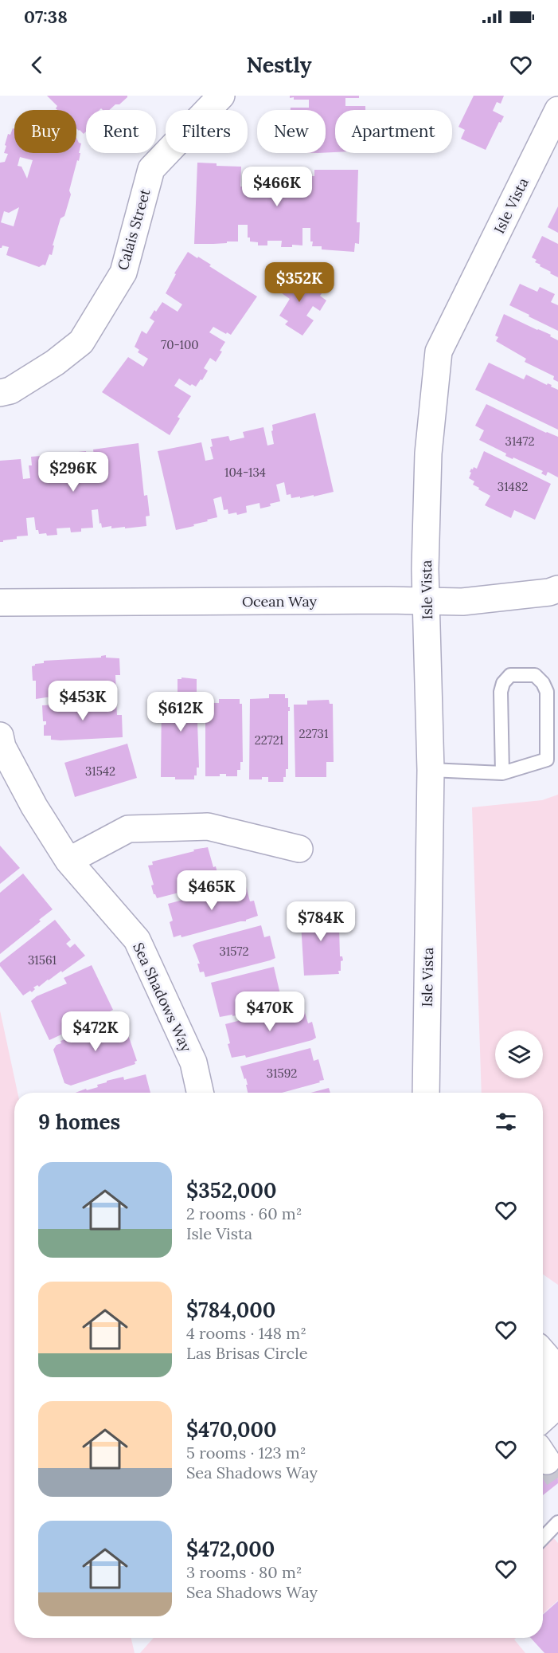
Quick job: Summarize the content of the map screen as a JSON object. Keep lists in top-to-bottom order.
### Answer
{
  "streets": {
    "street": [
      "Isle Vista",
      "Calais Street",
      "Ocean Way",
      "Sea Shadows Way"
    ]
  },
  "crossings": [
    ["Isle Vista", "Ocean Way"]
  ],
  "house_numbers": [
    "70-100",
    "31472",
    "104-134",
    "31482",
    "22731",
    "22721",
    "31542",
    "31572",
    "31561",
    "31592"
  ],
  "page": {
    "status": "07:38",
    "header": "Nestly",
    "chip": [
      "Buy",
      "Rent",
      "Filters",
      "New",
      "Apartment"
    ],
    "price": [
      "$466K",
      "$352K",
      "$296K",
      "$453K",
      "$612K",
      "$465K",
      "$784K",
      "$470K",
      "$472K"
    ],
    "heading": "9 homes",
    "list": [
      {
        "name": "$352,000",
        "note": "2 rooms · 60 m² · Isle Vista"
      },
      {
        "name": "$784,000",
        "note": "4 rooms · 148 m² · Las Brisas Circle"
      },
      {
        "name": "$470,000",
        "note": "5 rooms · 123 m² · Sea Shadows Way"
      },
      {
        "name": "$472,000",
        "note": "3 rooms · 80 m² · Sea Shadows Way"
      }
    ]
  }
}
